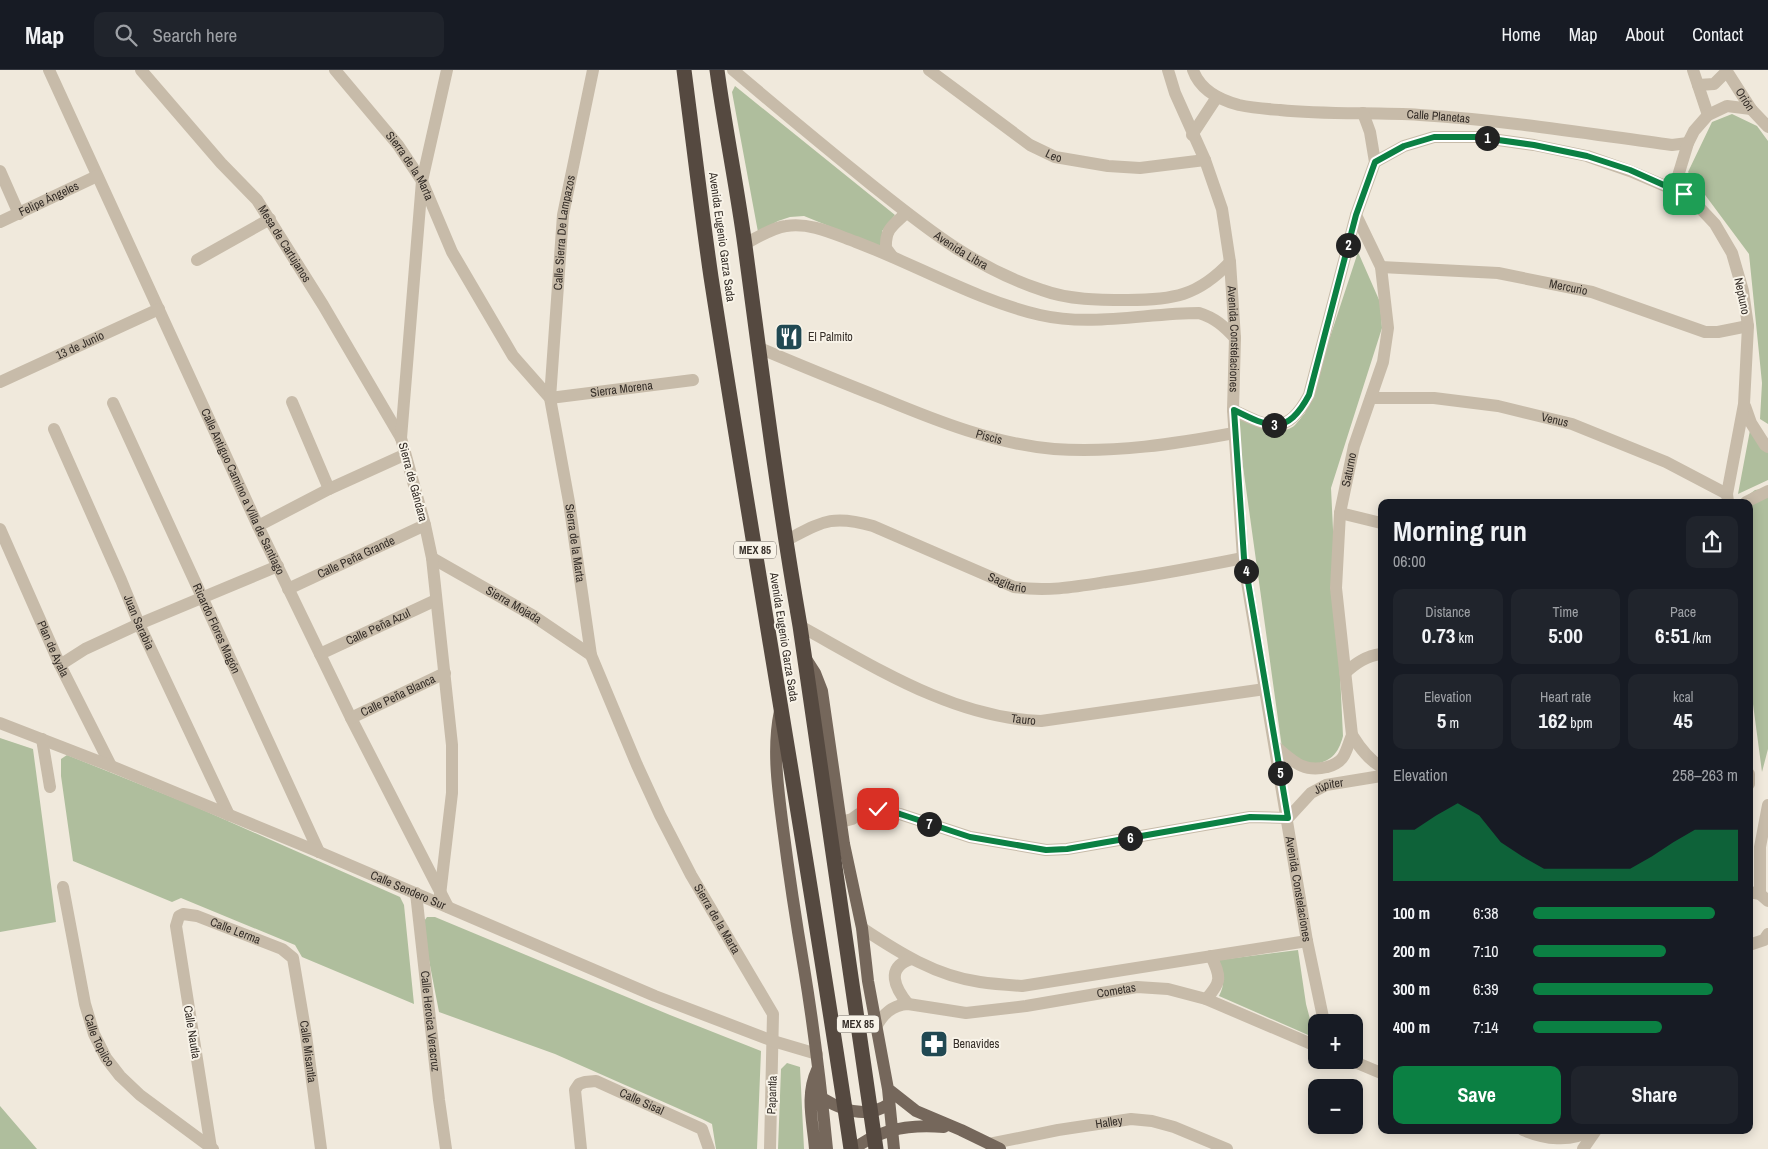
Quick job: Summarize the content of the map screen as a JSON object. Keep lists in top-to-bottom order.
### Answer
{
  "streets": {
    "highway": ["Avenida Eugenio Garza Sada", "MEX 85"],
    "street": [
      "Orión",
      "Calle Planetas",
      "Leo",
      "Sierra de la Marta",
      "Felipe Ángeles",
      "Calle Sierra De Lampazos",
      "Mesa de Cartujanos",
      "Avenida Libra",
      "Mercurio",
      "Neptuno",
      "Avenida Constelaciones",
      "13 de Junio",
      "Sierra Morena",
      "Venus",
      "Piscis",
      "Saturno",
      "Sierra de Gándara",
      "Calle Antiguo Camino a Villa de Santiago",
      "Calle Peña Grande",
      "Sagitario",
      "Sierra Mojada",
      "Juan Sarabia",
      "Calle Peña Azul",
      "Ricardo Flores Magón",
      "Plan de Ayala",
      "Calle Peña Blanca",
      "Tauro",
      "Júpiter",
      "Calle Sendero Sur",
      "Calle Lerma",
      "Cometas",
      "Calle Heroica Veracruz",
      "Calle Nautla",
      "Calle Topilco",
      "Calle Misantla",
      "Papantla",
      "Calle Sisal",
      "Halley"
    ]
  },
  "crossings": [
    ["Calle Planetas", "Neptuno"],
    ["Leo", "Avenida Constelaciones"],
    ["Sierra de la Marta", "Calle Sierra De Lampazos"],
    ["Sierra de la Marta", "Sierra Morena"],
    ["Sierra de la Marta", "Sierra de Gándara"],
    ["Sierra de la Marta", "Sierra Mojada"],
    ["Sierra de la Marta", "Calle Sendero Sur"],
    ["Sierra de la Marta", "Papantla"],
    ["Felipe Ángeles", "Calle Antiguo Camino a Villa de Santiago"],
    ["Calle Sierra De Lampazos", "Sierra Morena"],
    ["Avenida Eugenio Garza Sada", "Piscis"],
    ["Avenida Eugenio Garza Sada", "Sagitario"],
    ["Avenida Eugenio Garza Sada", "Tauro"],
    ["Mesa de Cartujanos", "Sierra de Gándara"],
    ["Avenida Libra", "Avenida Constelaciones"],
    ["Mercurio", "Neptuno"],
    ["Mercurio", "Saturno"],
    ["Neptuno", "Venus"],
    ["Avenida Constelaciones", "Piscis"],
    ["Avenida Constelaciones", "Saturno"],
    ["Avenida Constelaciones", "Sagitario"],
    ["Avenida Constelaciones", "Tauro"],
    ["Avenida Constelaciones", "Júpiter"],
    ["Avenida Constelaciones", "Cometas"],
    ["13 de Junio", "Calle Antiguo Camino a Villa de Santiago"],
    ["Venus", "Saturno"],
    ["Sierra de Gándara", "Calle Antiguo Camino a Villa de Santiago"],
    ["Sierra de Gándara", "Calle Peña Grande"],
    ["Sierra de Gándara", "Sierra Mojada"],
    ["Sierra de Gándara", "Calle Peña Azul"],
    ["Sierra de Gándara", "Calle Peña Blanca"],
    ["Calle Antiguo Camino a Villa de Santiago", "Calle Peña Grande"],
    ["Calle Antiguo Camino a Villa de Santiago", "Calle Peña Azul"],
    ["Calle Antiguo Camino a Villa de Santiago", "Calle Peña Blanca"],
    ["Calle Antiguo Camino a Villa de Santiago", "Calle Sendero Sur"],
    ["Juan Sarabia", "Calle Sendero Sur"],
    ["Ricardo Flores Magón", "Calle Sendero Sur"],
    ["Plan de Ayala", "Calle Sendero Sur"],
    ["Calle Sendero Sur", "Calle Heroica Veracruz"],
    ["Calle Sendero Sur", "Papantla"],
    ["Calle Lerma", "Calle Nautla"],
    ["Calle Lerma", "Calle Misantla"],
    ["Calle Nautla", "Calle Topilco"]
  ],
  "places": {
    "restaurant": ["El Palmito"],
    "pharmacy": ["Benavides"]
  },
  "page": {
    "header": "Map",
    "search": "Search here",
    "nav": [
      "Home",
      "Map",
      "About",
      "Contact"
    ],
    "pins": [
      "1",
      "2",
      "3",
      "4",
      "5",
      "7",
      "6"
    ],
    "heading": ["Morning run", "06:00"],
    "stats": [
      ["Distance", "0.73 km"],
      ["Time", "5:00"],
      ["Pace", "6:51 /km"],
      ["Elevation", "5 m"],
      ["Heart rate", "162 bpm"],
      ["kcal", "45"]
    ],
    "chart": ["Elevation", "258–263 m"],
    "list": [
      {
        "name": "100 m",
        "note": "6:38"
      },
      {
        "name": "200 m",
        "note": "7:10"
      },
      {
        "name": "300 m",
        "note": "6:39"
      },
      {
        "name": "400 m",
        "note": "7:14"
      }
    ],
    "map_buttons": ["+", "−"],
    "buttons": ["Save", "Share"]
  }
}
